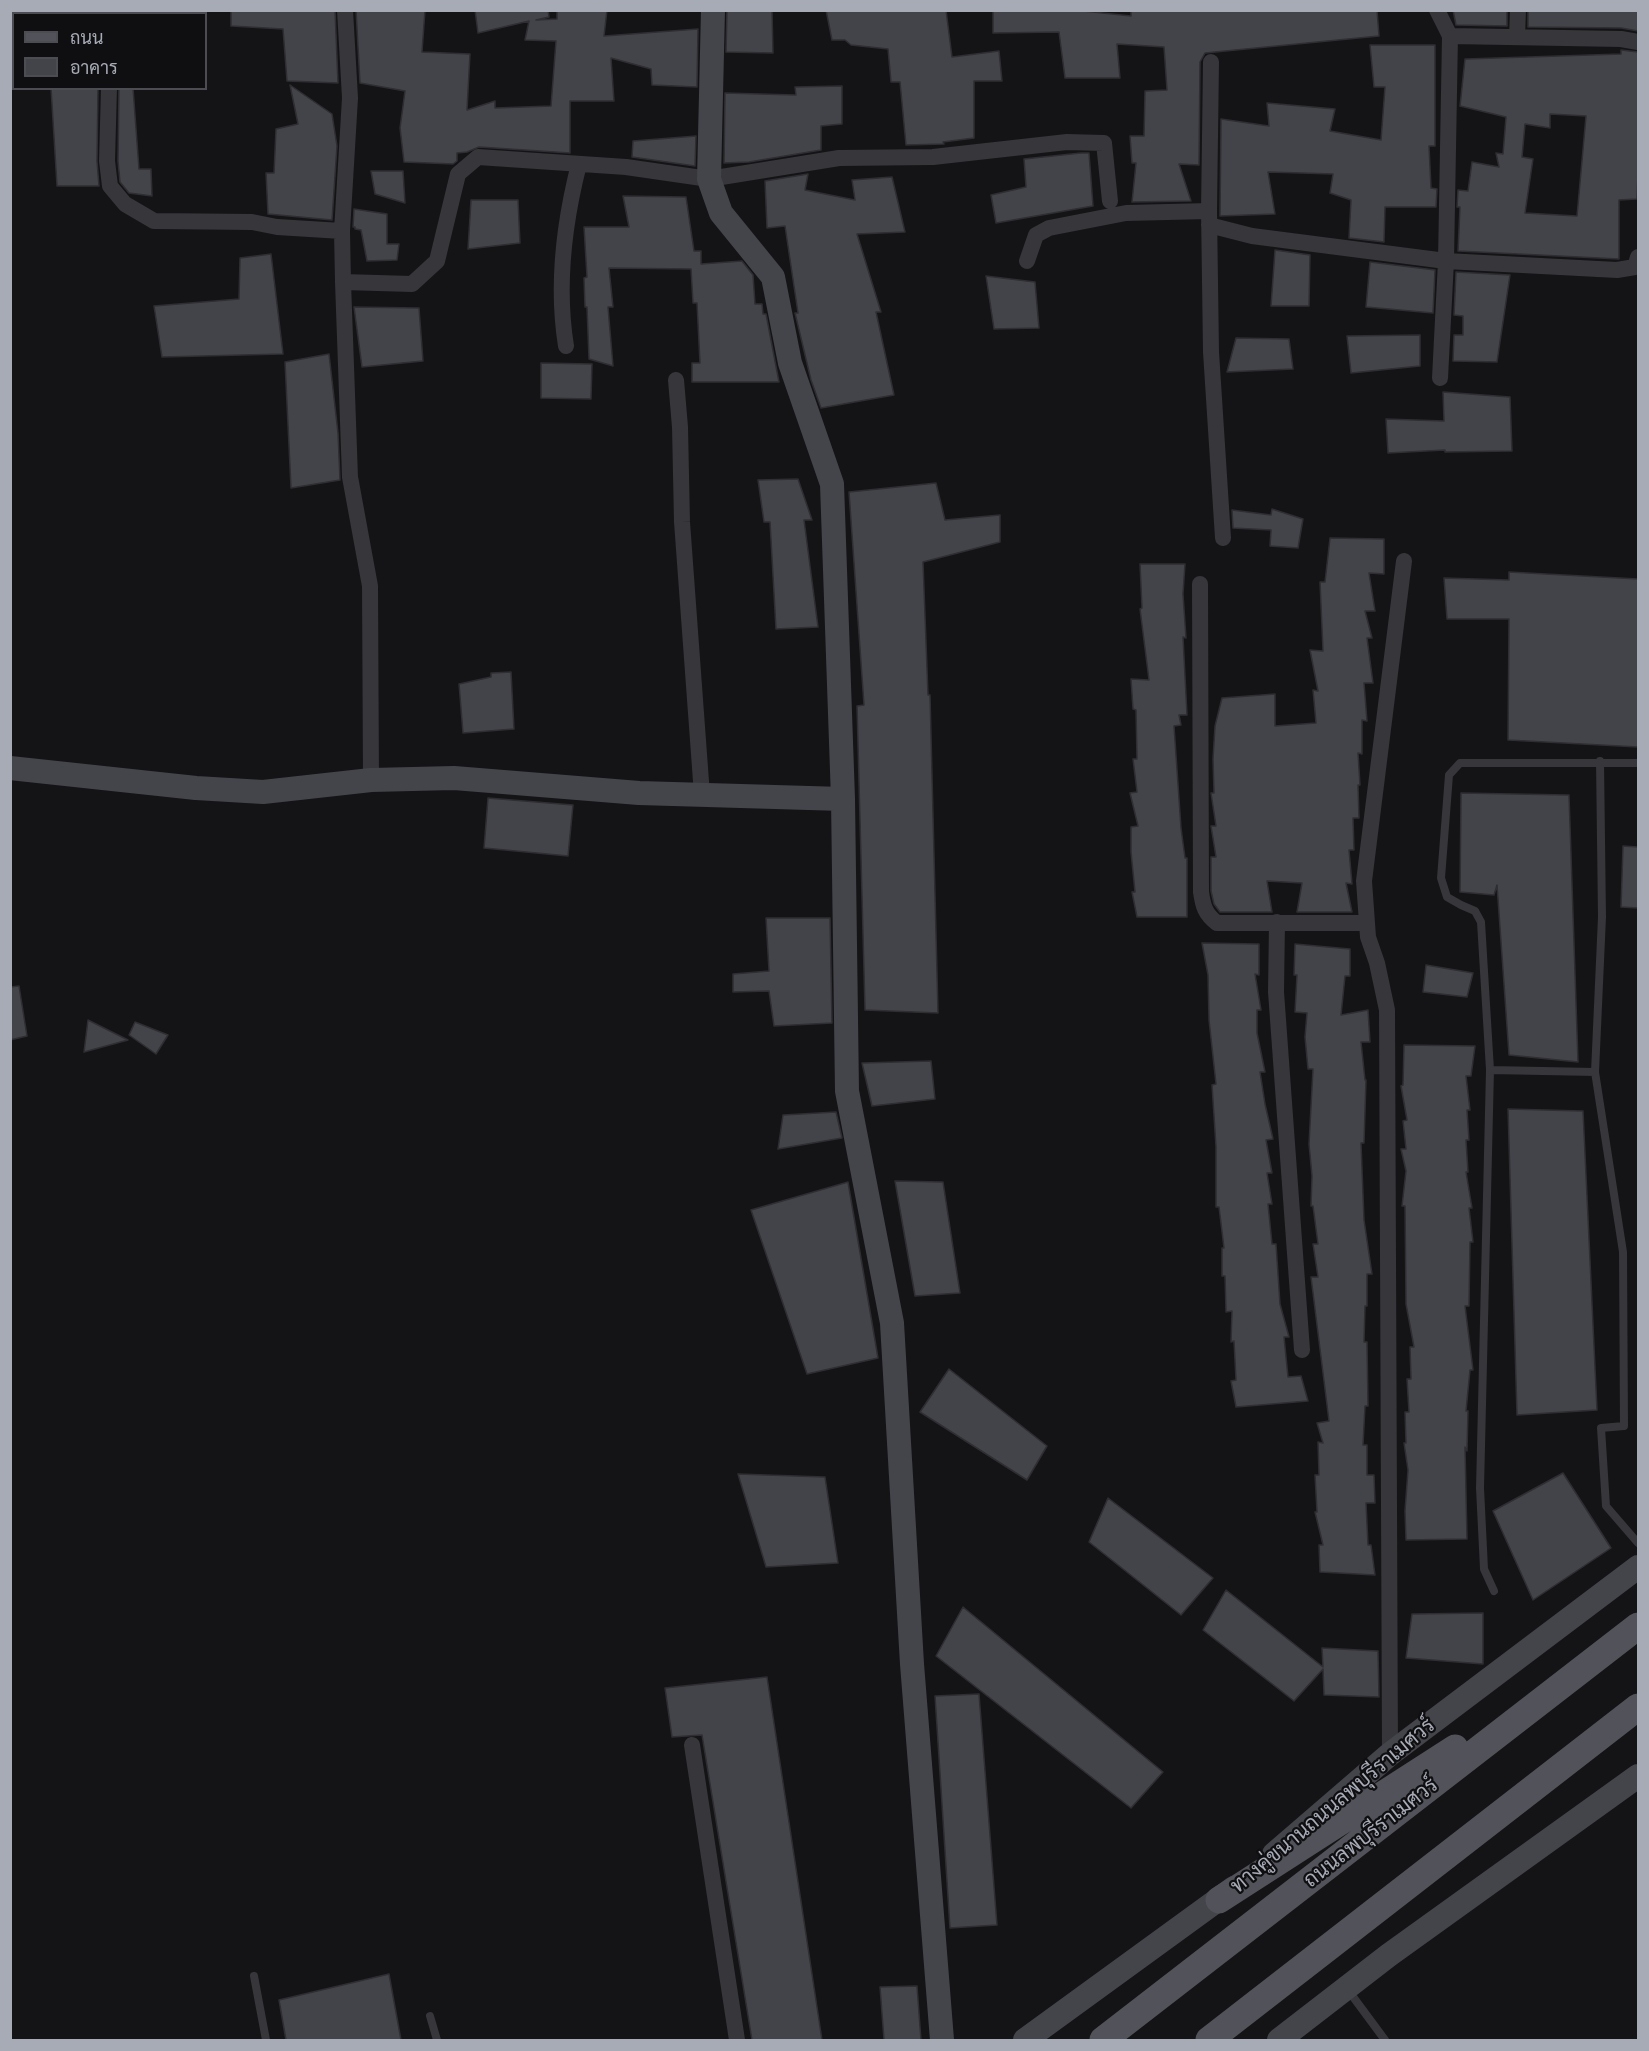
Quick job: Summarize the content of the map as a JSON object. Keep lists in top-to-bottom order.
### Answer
{
  "streets": {
    "main road": ["ถนนลพบุรีราเมศวร์"],
    "street": ["ทางคู่ขนานถนนลพบุรีราเมศวร์"]
  },
  "legend": ["ถนน", "อาคาร"]
}
